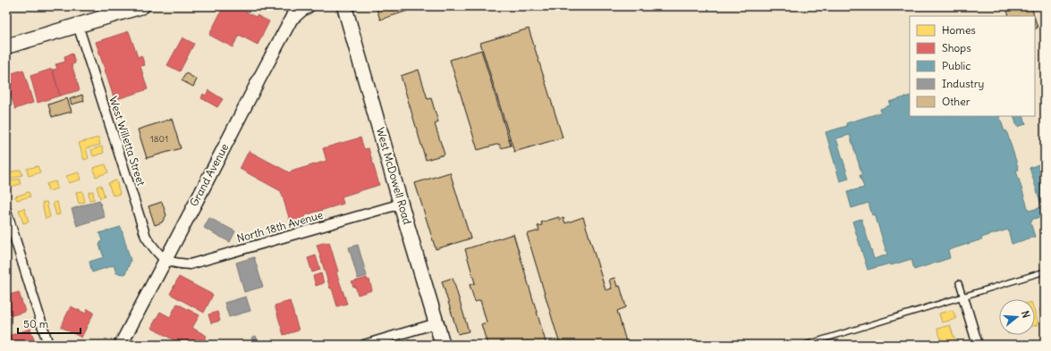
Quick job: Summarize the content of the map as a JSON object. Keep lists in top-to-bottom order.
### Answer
{
  "streets": {
    "main road": ["Grand Avenue", "West McDowell Road"],
    "street": ["West Willetta Street", "North 18th Avenue"]
  },
  "crossings": [
    ["West Willetta Street", "Grand Avenue"],
    ["West Willetta Street", "North 18th Avenue"],
    ["Grand Avenue", "North 18th Avenue"],
    ["West McDowell Road", "North 18th Avenue"]
  ],
  "house_numbers": ["1801"],
  "legend": [
    "Homes",
    "Shops",
    "Public",
    "Industry",
    "Other"
  ],
  "scale_bar": "50 m",
  "north": "right"
}
